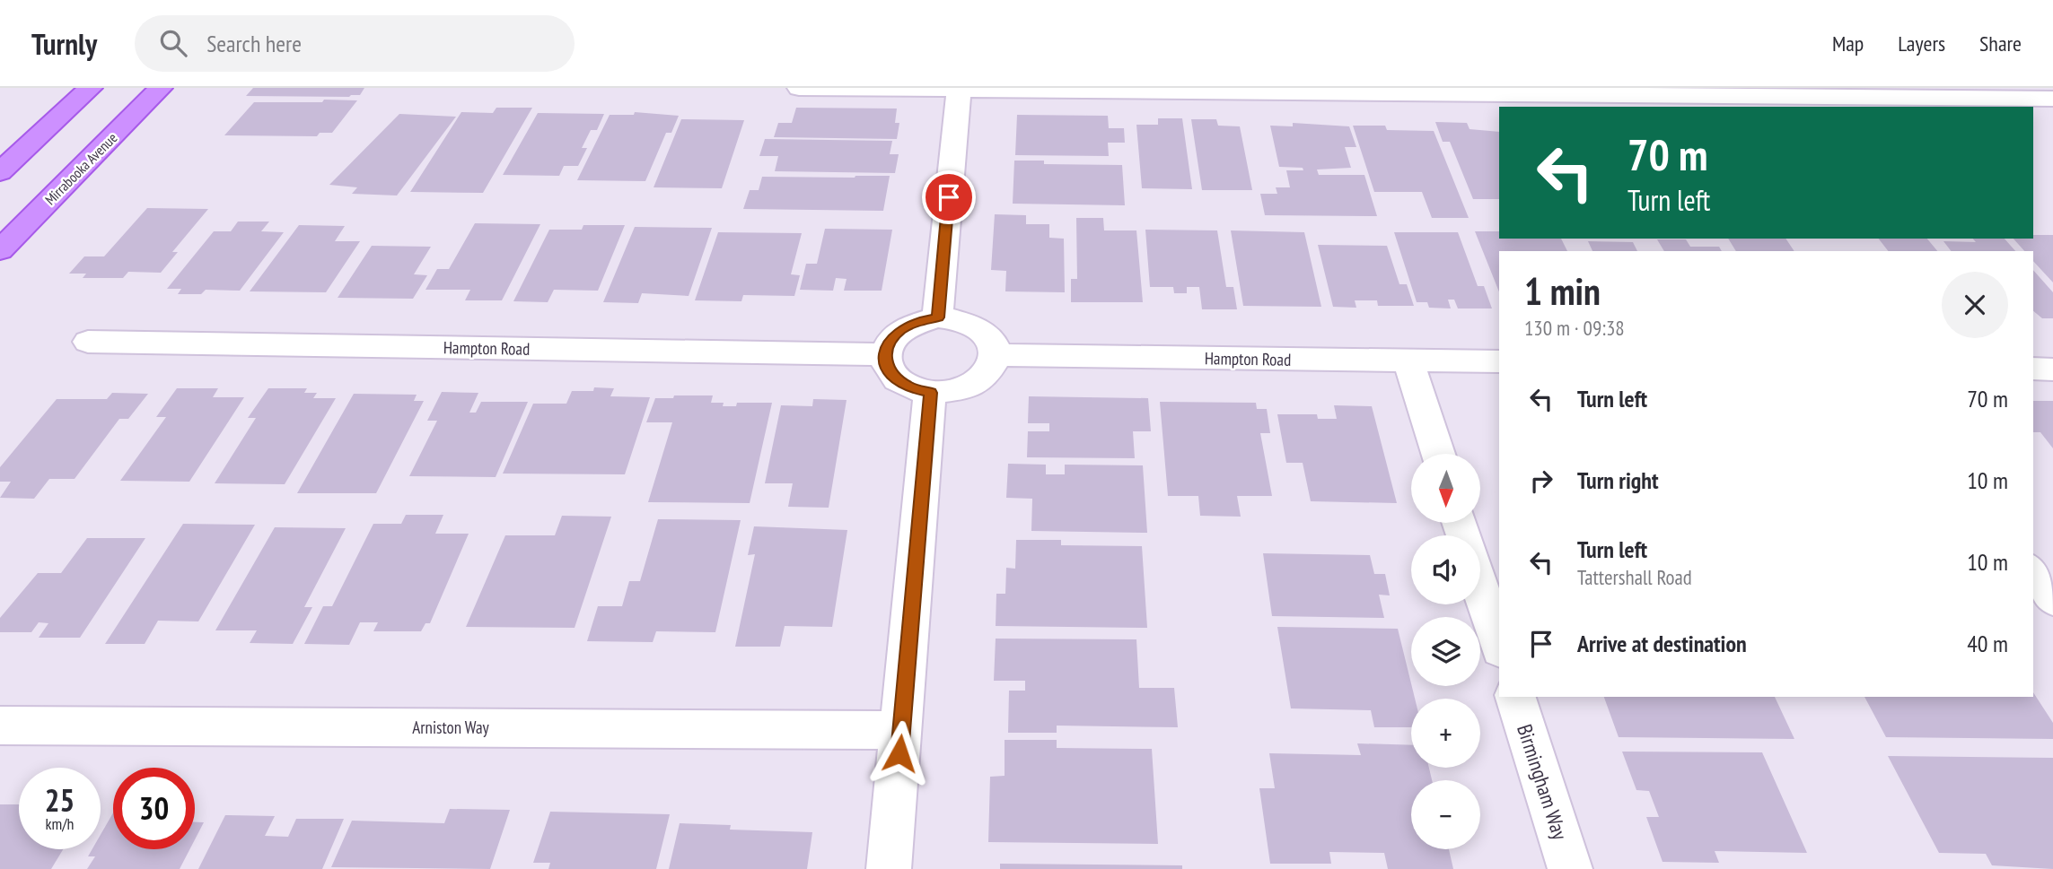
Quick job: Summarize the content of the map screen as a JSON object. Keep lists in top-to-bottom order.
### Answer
{
  "streets": {
    "main road": ["Mirrabooka Avenue"],
    "street": ["Hampton Road", "Arniston Way", "Birmingham Way"]
  },
  "north": "bottom",
  "page": {
    "header": "Turnly",
    "search": "Search here",
    "nav": ["Map", "Layers", "Share"],
    "turn": ["70 m", "Turn left"],
    "heading": ["1 min", "130 m · 09:38"],
    "list": [
      {
        "name": "Turn left",
        "value": "70 m"
      },
      {
        "name": "Turn right",
        "value": "10 m"
      },
      {
        "name": "Turn left",
        "note": "Tattershall Road",
        "value": "10 m"
      },
      {
        "name": "Arrive at destination",
        "value": "40 m"
      }
    ],
    "map_buttons": ["+", "−"],
    "speed": "25 km/h",
    "limit": "30"
  }
}
